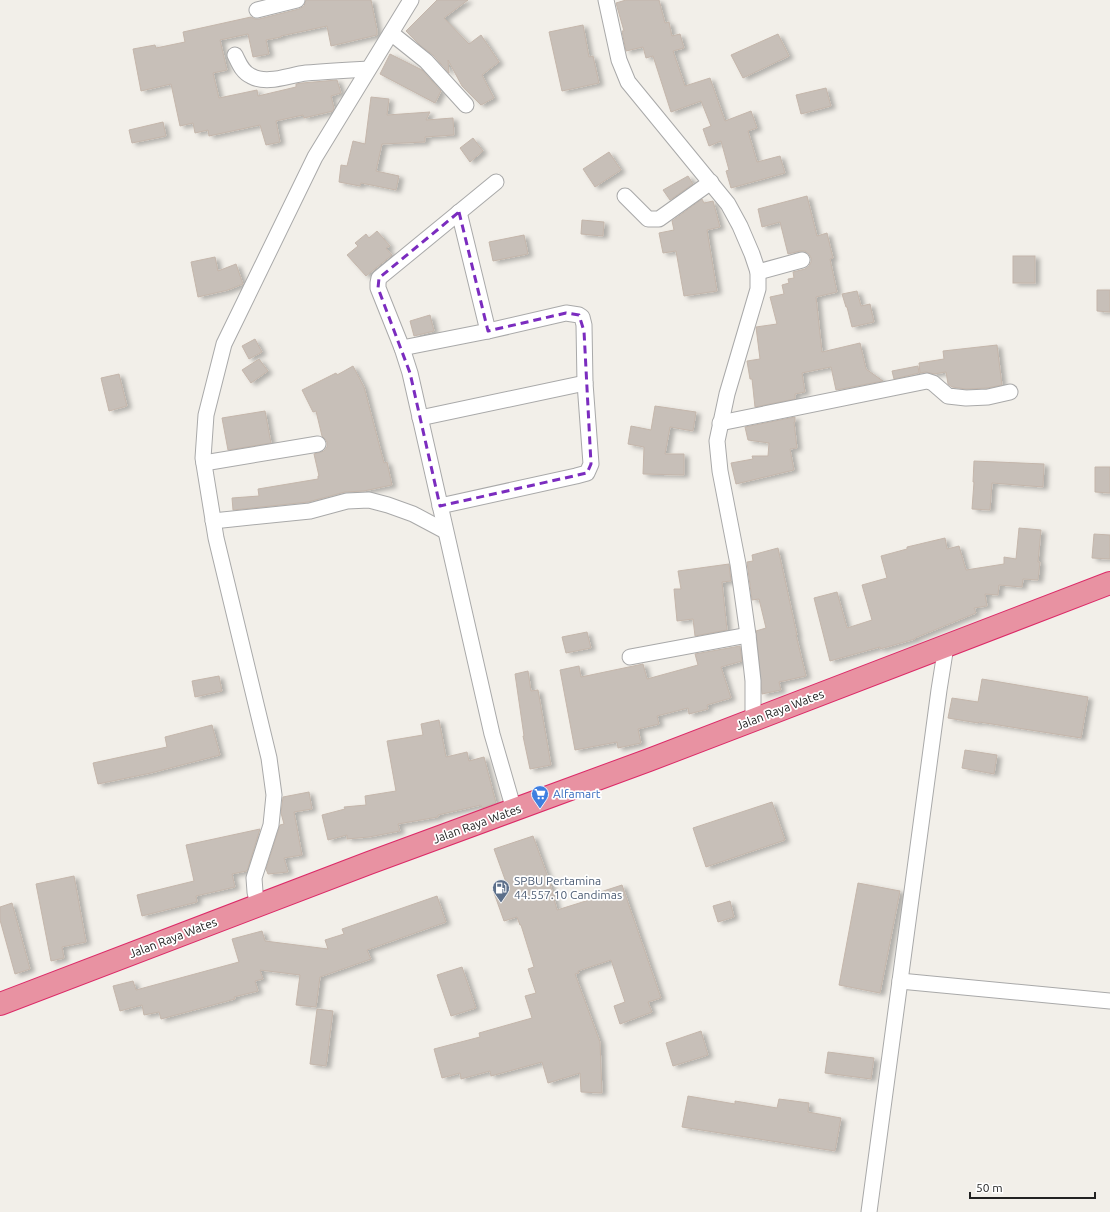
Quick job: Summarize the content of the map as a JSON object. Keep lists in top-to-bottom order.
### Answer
{
  "streets": {
    "highway": ["Jalan Raya Wates"]
  },
  "places": {
    "supermarket": ["Alfamart"],
    "fuel station": ["SPBU Pertamina 44.557.10 Candimas"]
  },
  "scale_bar": "50 m"
}
